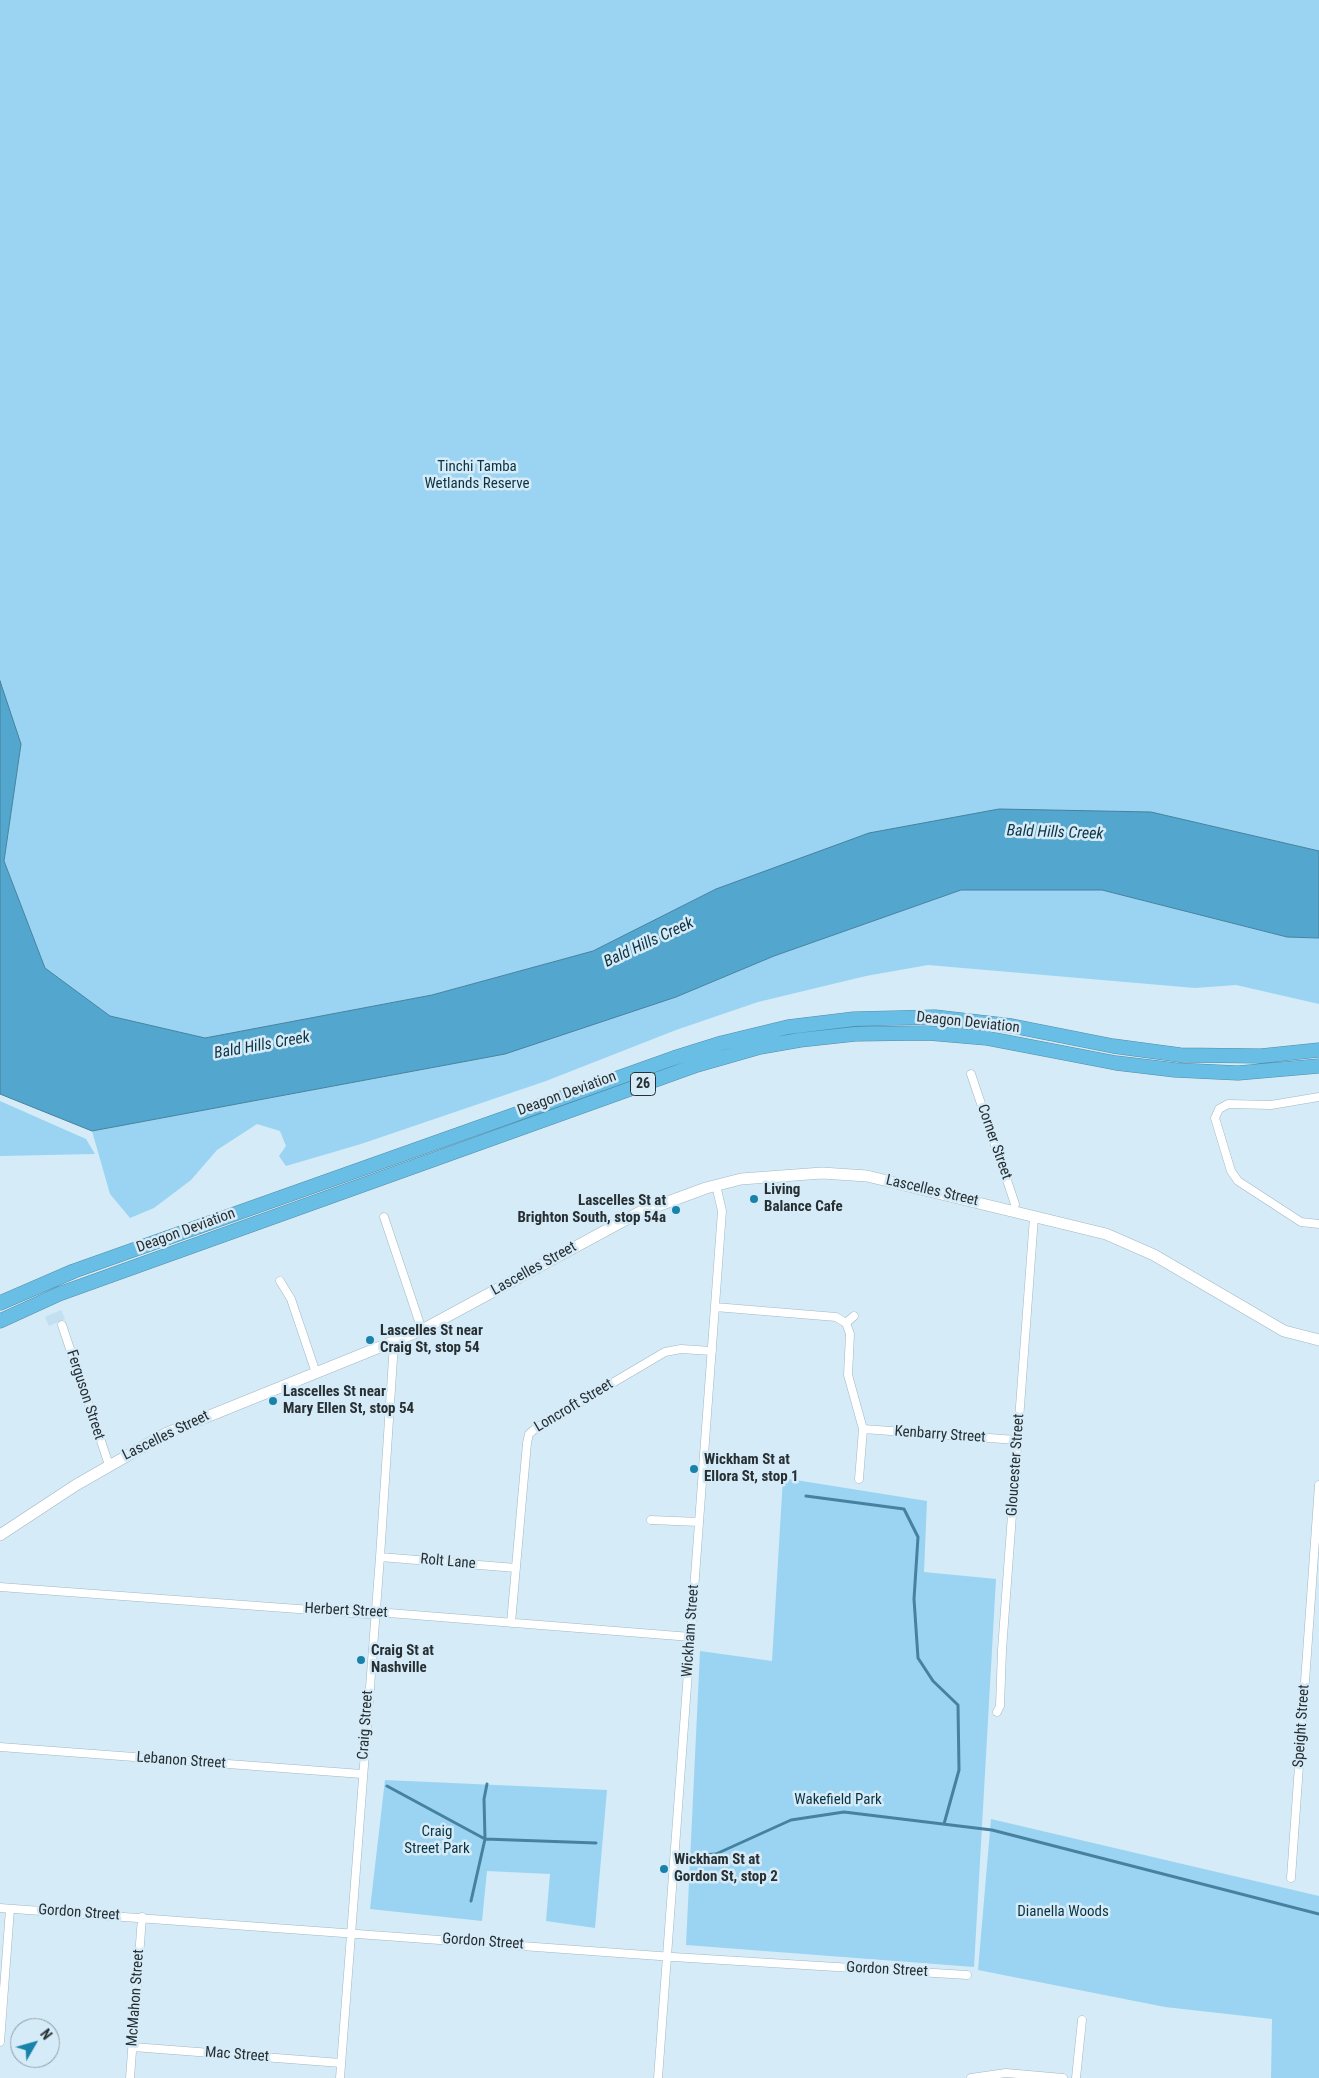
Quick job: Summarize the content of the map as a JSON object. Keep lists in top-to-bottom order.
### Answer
{
  "streets": {
    "highway": ["Deagon Deviation", "26"],
    "street": [
      "Corner Street",
      "Lascelles Street",
      "Ferguson Street",
      "Loncroft Street",
      "Kenbarry Street",
      "Gloucester Street",
      "Rolt Lane",
      "Herbert Street",
      "Wickham Street",
      "Craig Street",
      "Speight Street",
      "Lebanon Street",
      "Gordon Street",
      "McMahon Street",
      "Mac Street"
    ]
  },
  "crossings": [
    ["Corner Street", "Lascelles Street"],
    ["Lascelles Street", "Ferguson Street"],
    ["Lascelles Street", "Gloucester Street"],
    ["Lascelles Street", "Wickham Street"],
    ["Lascelles Street", "Craig Street"],
    ["Loncroft Street", "Rolt Lane"],
    ["Loncroft Street", "Herbert Street"],
    ["Loncroft Street", "Wickham Street"],
    ["Kenbarry Street", "Gloucester Street"],
    ["Rolt Lane", "Craig Street"],
    ["Herbert Street", "Wickham Street"],
    ["Herbert Street", "Craig Street"],
    ["Wickham Street", "Gordon Street"],
    ["Craig Street", "Lebanon Street"],
    ["Craig Street", "Gordon Street"],
    ["Craig Street", "Mac Street"],
    ["Gordon Street", "McMahon Street"],
    ["McMahon Street", "Mac Street"]
  ],
  "water": ["Bald Hills Creek"],
  "parks": [
    "Tinchi Tamba Wetlands Reserve",
    "Wakefield Park",
    "Craig Street Park",
    "Dianella Woods"
  ],
  "places": [
    "Living Balance Cafe",
    "Lascelles St at Brighton South, stop 54a",
    "Lascelles St near Craig St, stop 54",
    "Lascelles St near Mary Ellen St, stop 54",
    "Wickham St at Ellora St, stop 1",
    "Craig St at Nashville",
    "Wickham St at Gordon St, stop 2"
  ],
  "north": "top right"
}
